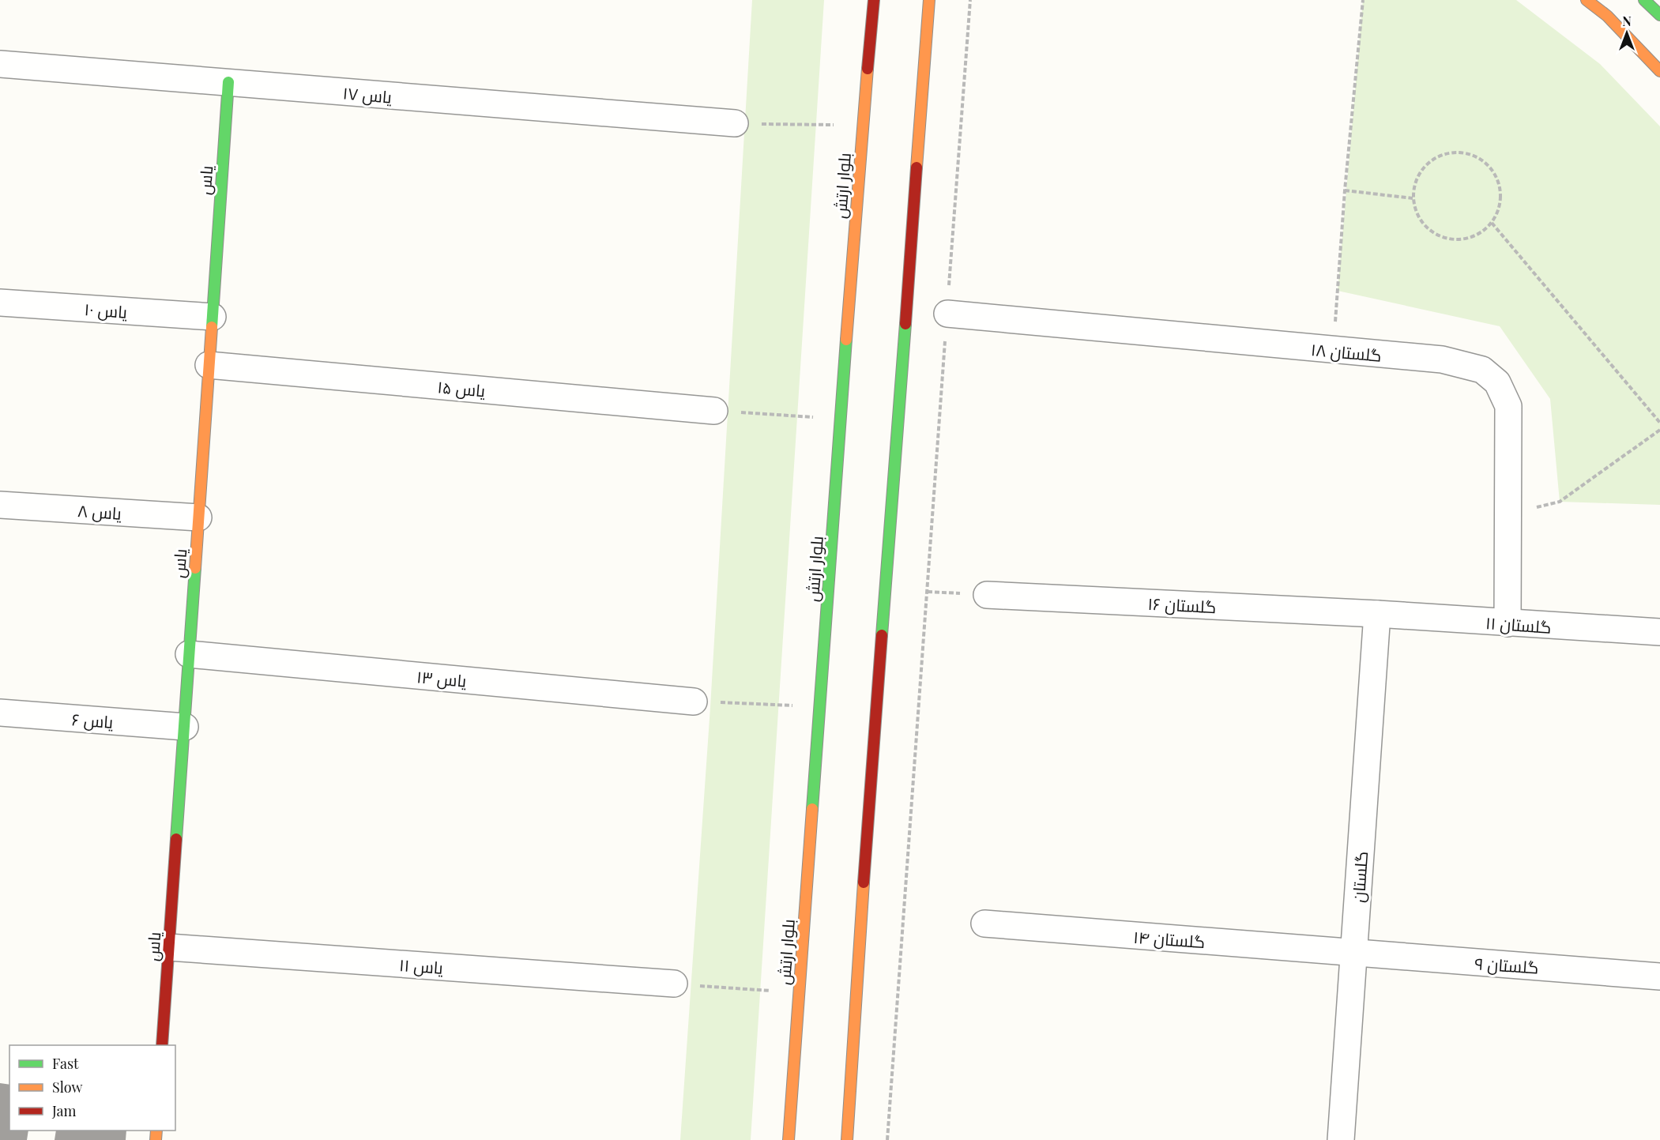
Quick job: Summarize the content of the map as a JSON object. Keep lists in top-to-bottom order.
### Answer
{
  "streets": {
    "main road": ["یاس", "بلوار ارتش"],
    "street": [
      "یاس ۱۷",
      "یاس ۱۰",
      "گلستان ۱۸",
      "یاس ۱۵",
      "یاس ۸",
      "گلستان ۱۶",
      "گلستان ۱۱",
      "یاس ۱۳",
      "یاس ۶",
      "گلستان",
      "گلستان ۱۴",
      "گلستان ۹",
      "یاس ۱۱"
    ]
  },
  "crossings": [
    ["یاس ۱۷", "یاس"],
    ["یاس", "یاس ۱۰"],
    ["یاس", "یاس ۱۵"],
    ["یاس", "یاس ۸"],
    ["یاس", "یاس ۱۳"],
    ["یاس", "یاس ۶"],
    ["یاس", "یاس ۱۱"],
    ["گلستان ۱۸", "گلستان ۱۱"],
    ["گلستان ۱۶", "گلستان ۱۱"],
    ["گلستان ۱۶", "گلستان"],
    ["گلستان ۱۱", "گلستان"],
    ["گلستان", "گلستان ۱۴"],
    ["گلستان", "گلستان ۹"],
    ["گلستان ۱۴", "گلستان ۹"]
  ],
  "legend": ["Fast", "Slow", "Jam"],
  "north": "top"
}
